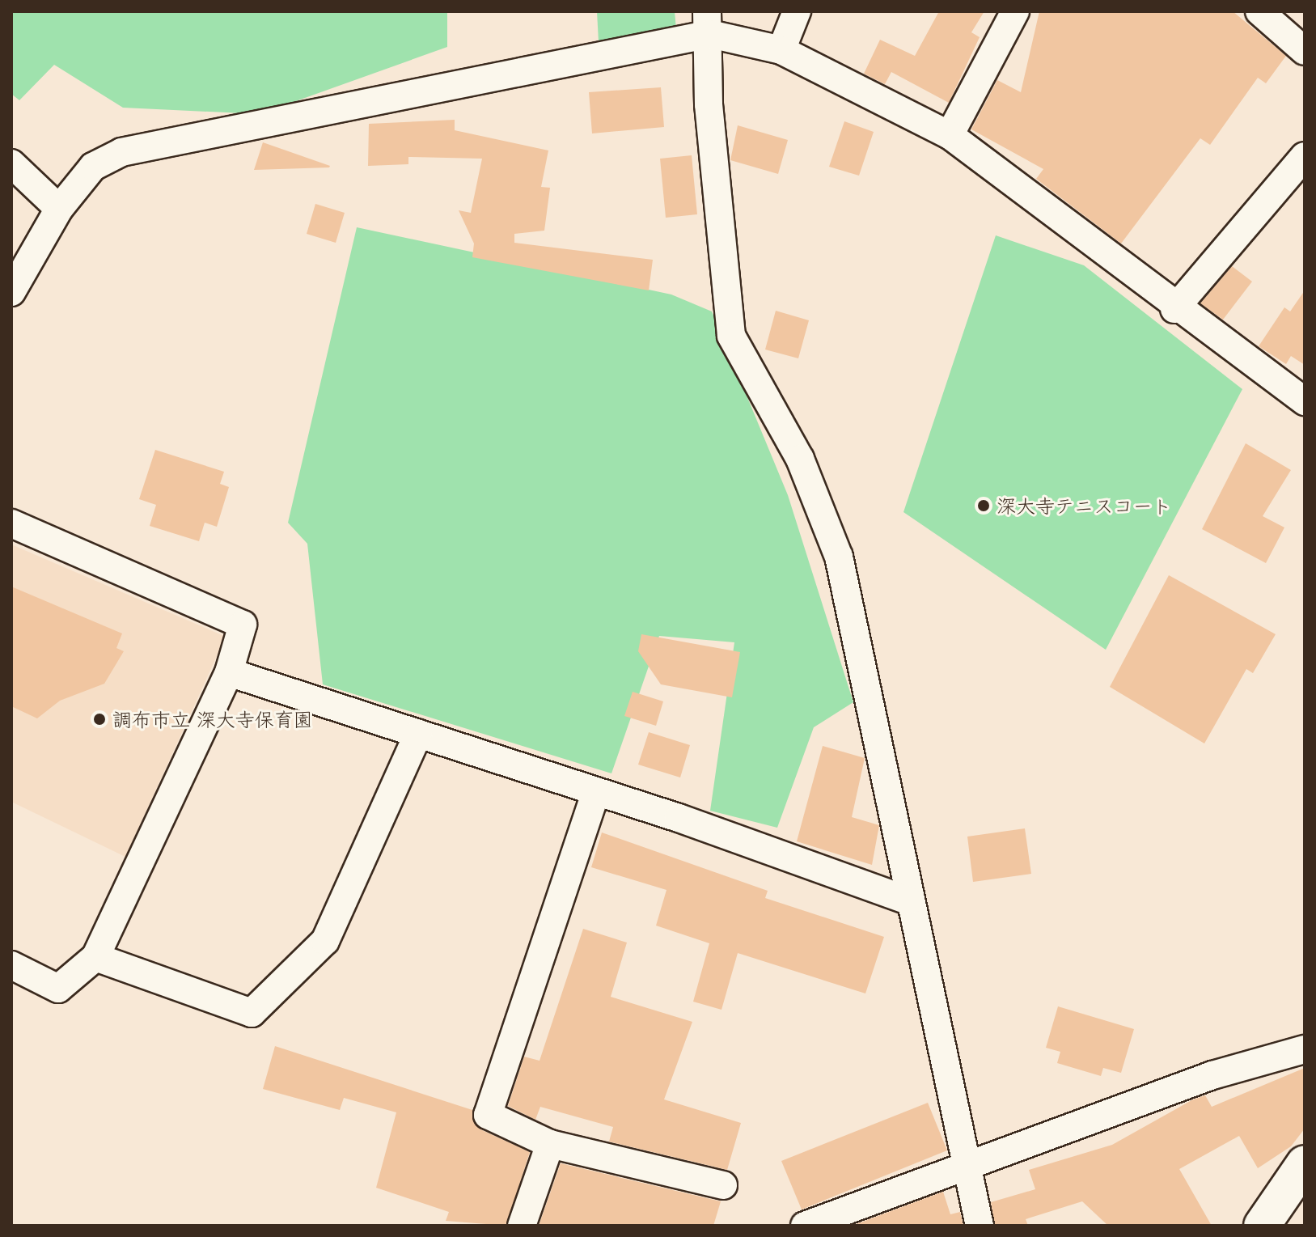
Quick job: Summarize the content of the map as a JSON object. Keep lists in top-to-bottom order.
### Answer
{
  "places": ["深大寺テニスコート", "調布市立 深大寺保育園"]
}
